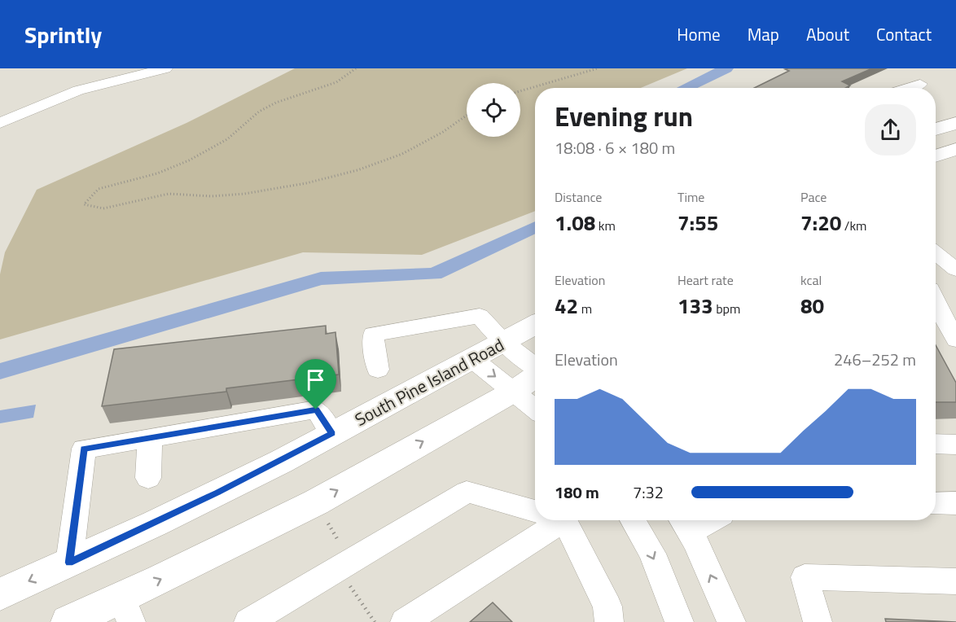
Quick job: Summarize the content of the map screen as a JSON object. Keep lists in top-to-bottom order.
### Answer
{
  "streets": {
    "main road": ["South Pine Island Road"]
  },
  "page": {
    "header": "Sprintly",
    "nav": [
      "Home",
      "Map",
      "About",
      "Contact"
    ],
    "heading": ["Evening run", "18:08 · 6 × 180 m"],
    "stats": [
      ["Distance", "1.08 km"],
      ["Time", "7:55"],
      ["Pace", "7:20 /km"],
      ["Elevation", "42 m"],
      ["Heart rate", "133 bpm"],
      ["kcal", "80"]
    ],
    "chart": ["Elevation", "246–252 m"],
    "list": [
      {
        "name": "180 m",
        "note": "7:32"
      }
    ]
  }
}
